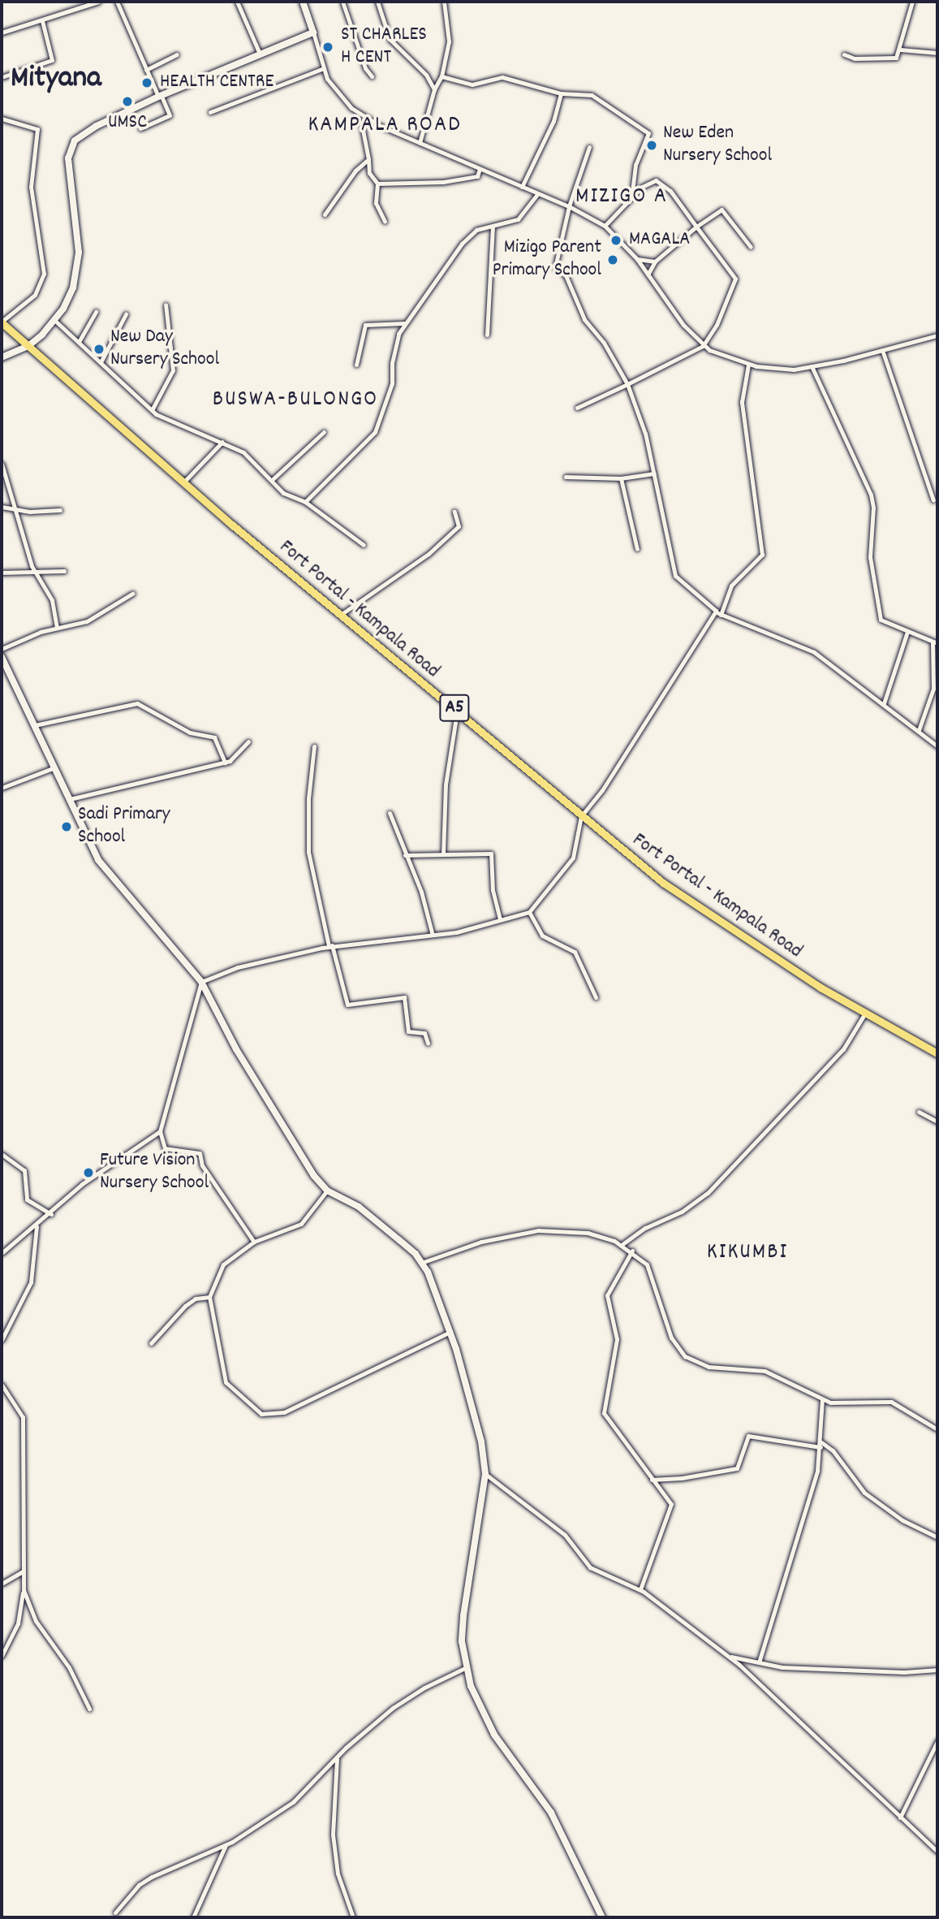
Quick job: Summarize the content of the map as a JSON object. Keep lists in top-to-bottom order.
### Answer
{
  "streets": {
    "main road": ["Fort Portal - Kampala Road", "A5"]
  },
  "districts": [
    "Mityana",
    "KAMPALA ROAD",
    "MIZIGO A",
    "BUSWA-BULONGO",
    "KIKUMBI"
  ],
  "places": [
    "ST CHARLES H CENT",
    "HEALTH CENTRE",
    "UMSC",
    "New Eden Nursery School",
    "MAGALA",
    "Mizigo Parent Primary School",
    "New Day Nursery School",
    "Sadi Primary School",
    "Future Vision Nursery School"
  ]
}
